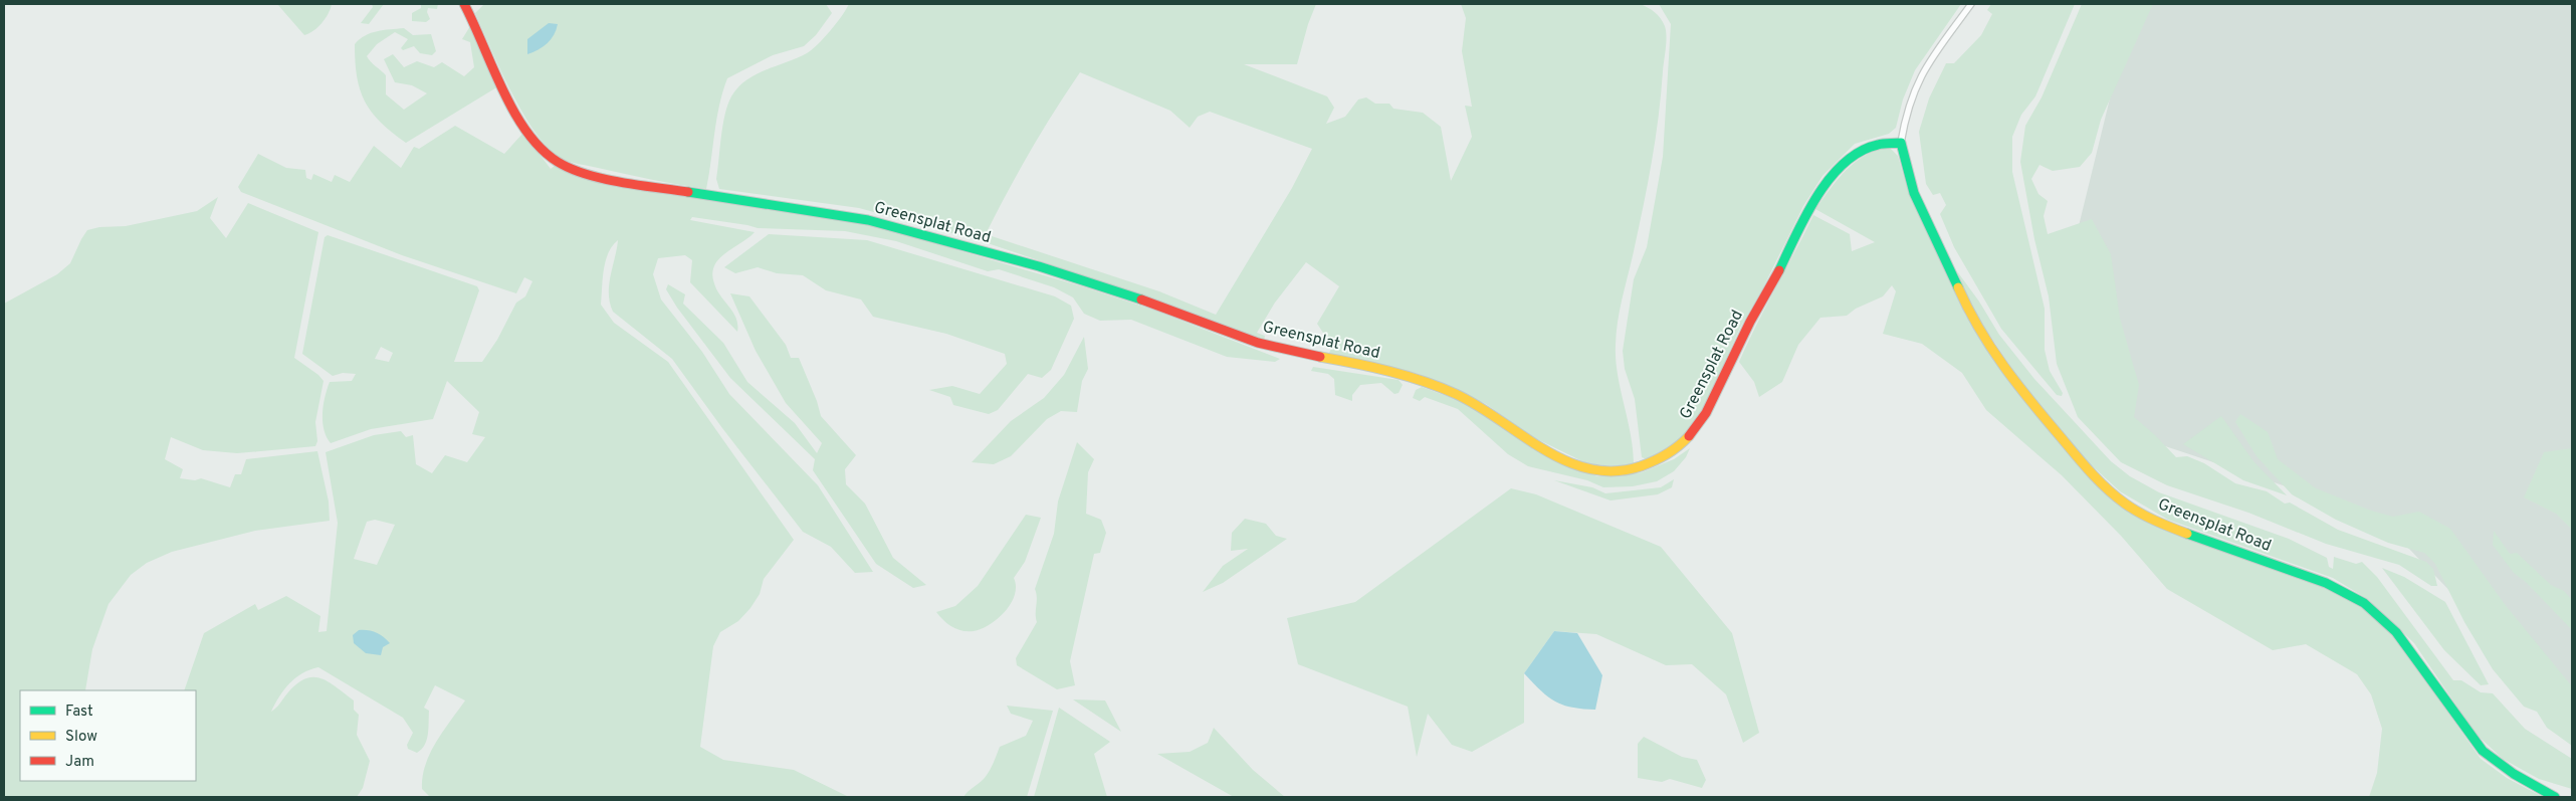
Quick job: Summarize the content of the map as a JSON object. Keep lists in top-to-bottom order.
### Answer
{
  "streets": {
    "street": ["Greensplat Road"]
  },
  "legend": ["Fast", "Slow", "Jam"]
}
